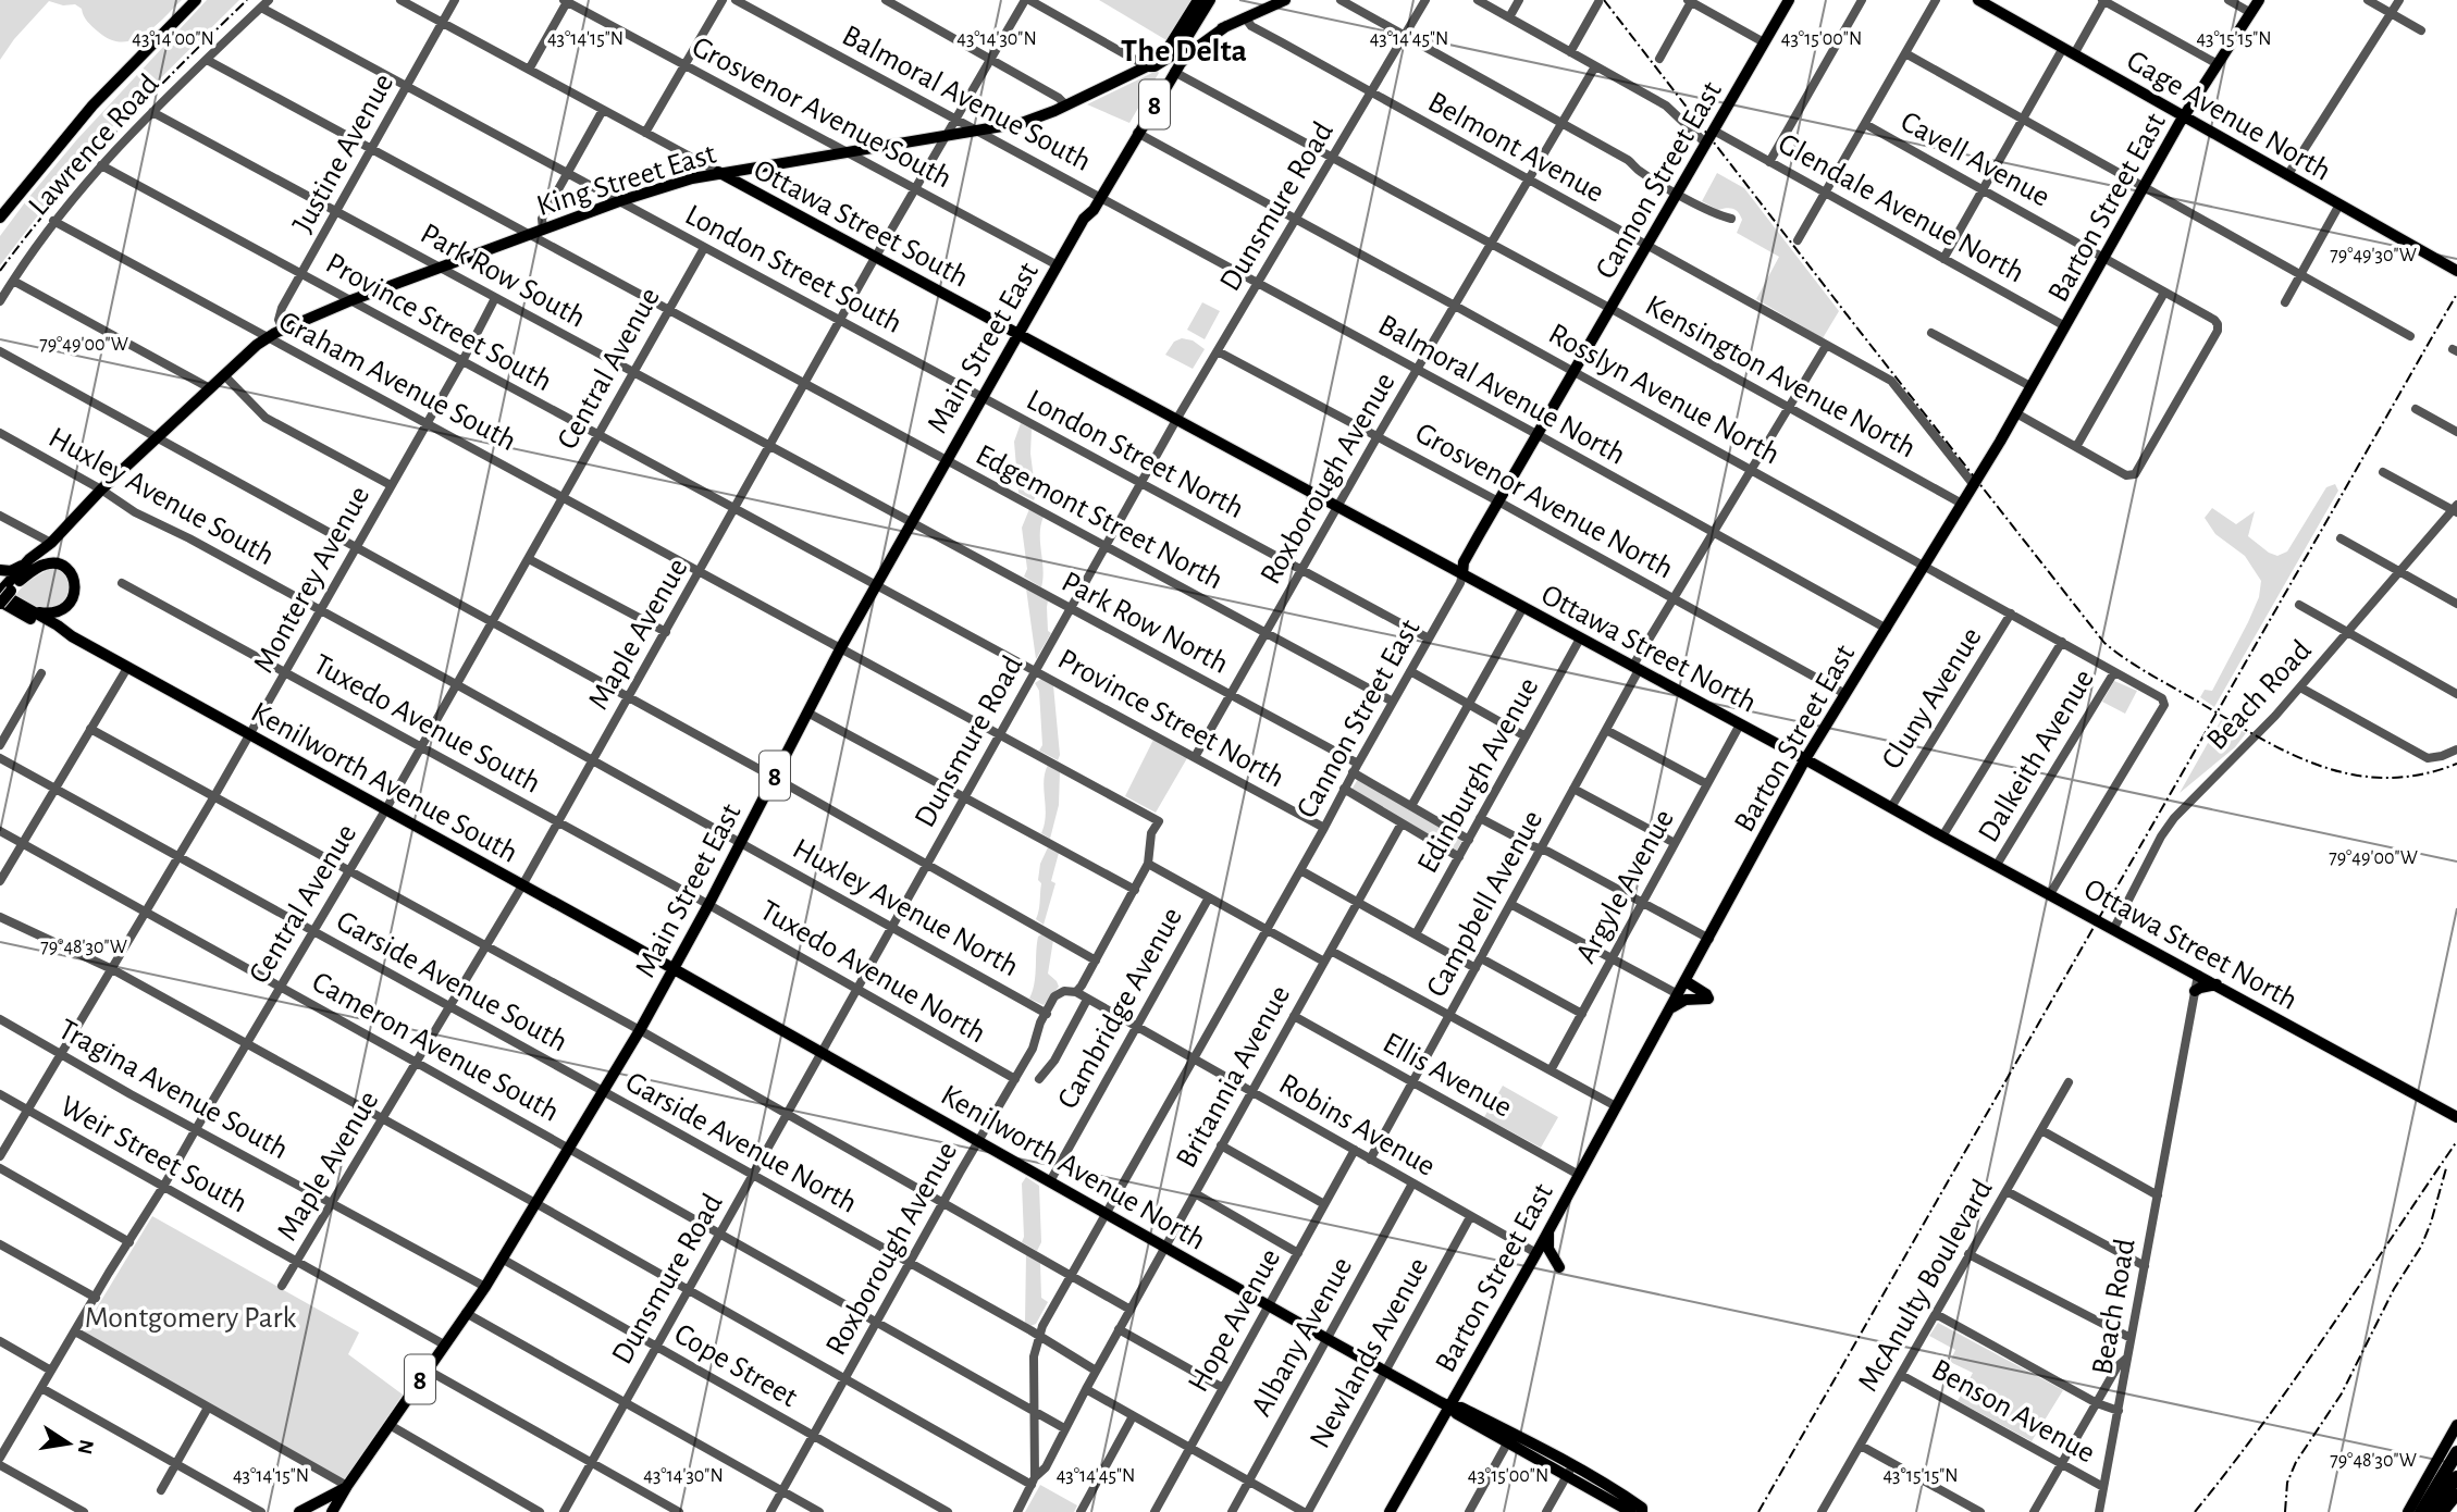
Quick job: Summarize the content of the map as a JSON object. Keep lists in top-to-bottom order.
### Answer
{
  "streets": {
    "main road": [
      "8",
      "Gage Avenue North",
      "King Street East",
      "Cannon Street East",
      "Barton Street East",
      "Ottawa Street South",
      "Main Street East",
      "Ottawa Street North",
      "Kenilworth Avenue South",
      "Kenilworth Avenue North"
    ],
    "street": [
      "Balmoral Avenue South",
      "Grosvenor Avenue South",
      "Lawrence Road",
      "Belmont Avenue",
      "Justine Avenue",
      "Cavell Avenue",
      "Dunsmure Road",
      "Glendale Avenue North",
      "London Street South",
      "Park Row South",
      "Province Street South",
      "Central Avenue",
      "Kensington Avenue North",
      "Graham Avenue South",
      "Balmoral Avenue North",
      "Rosslyn Avenue North",
      "London Street North",
      "Roxborough Avenue",
      "Huxley Avenue South",
      "Grosvenor Avenue North",
      "Edgemont Street North",
      "Monterey Avenue",
      "Park Row North",
      "Maple Avenue",
      "Beach Road",
      "Cluny Avenue",
      "Province Street North",
      "Tuxedo Avenue South",
      "Dalkeith Avenue",
      "Edinburgh Avenue",
      "Argyle Avenue",
      "Campbell Avenue",
      "Huxley Avenue North",
      "Tuxedo Avenue North",
      "Garside Avenue South",
      "Cambridge Avenue",
      "Cameron Avenue South",
      "Ellis Avenue",
      "Britannia Avenue",
      "Tragina Avenue South",
      "Robins Avenue",
      "Garside Avenue North",
      "Weir Street South",
      "McAnulty Boulevard",
      "Hope Avenue",
      "Albany Avenue",
      "Newlands Avenue",
      "Cope Street",
      "Benson Avenue"
    ]
  },
  "crossings": [
    ["Balmoral Avenue South", "King Street East"],
    ["Balmoral Avenue South", "Main Street East"],
    ["Balmoral Avenue South", "Balmoral Avenue North"],
    ["Balmoral Avenue South", "Maple Avenue"],
    ["Grosvenor Avenue South", "King Street East"],
    ["Grosvenor Avenue South", "Main Street East"],
    ["Grosvenor Avenue South", "Maple Avenue"],
    ["Gage Avenue North", "Barton Street East"],
    ["Lawrence Road", "London Street South"],
    ["Lawrence Road", "Park Row South"],
    ["Lawrence Road", "Province Street South"],
    ["Lawrence Road", "Graham Avenue South"],
    ["Lawrence Road", "Edgemont Street North"],
    ["Belmont Avenue", "King Street East"],
    ["Belmont Avenue", "Cannon Street East"],
    ["Belmont Avenue", "Dunsmure Road"],
    ["Belmont Avenue", "Barton Street East"],
    ["Belmont Avenue", "Roxborough Avenue"],
    ["Belmont Avenue", "Campbell Avenue"],
    ["Justine Avenue", "King Street East"],
    ["Justine Avenue", "Ottawa Street South"],
    ["Justine Avenue", "London Street South"],
    ["Justine Avenue", "Park Row South"],
    ["Justine Avenue", "Province Street South"],
    ["Justine Avenue", "Edgemont Street North"],
    ["Cavell Avenue", "Barton Street East"],
    ["King Street East", "Ottawa Street South"],
    ["King Street East", "London Street South"],
    ["King Street East", "Park Row South"],
    ["King Street East", "Province Street South"],
    ["King Street East", "Main Street East"],
    ["King Street East", "Graham Avenue South"],
    ["King Street East", "Huxley Avenue South"],
    ["King Street East", "Edgemont Street North"],
    ["King Street East", "Maple Avenue"],
    ["King Street East", "Kenilworth Avenue South"],
    ["Cannon Street East", "Glendale Avenue North"],
    ["Cannon Street East", "Kensington Avenue North"],
    ["Cannon Street East", "Balmoral Avenue North"],
    ["Cannon Street East", "Rosslyn Avenue North"],
    ["Cannon Street East", "London Street North"],
    ["Cannon Street East", "Grosvenor Avenue North"],
    ["Cannon Street East", "Edgemont Street North"],
    ["Cannon Street East", "Park Row North"],
    ["Cannon Street East", "Ottawa Street North"],
    ["Cannon Street East", "Province Street North"],
    ["Cannon Street East", "Cameron Avenue South"],
    ["Cannon Street East", "Britannia Avenue"],
    ["Cannon Street East", "Robins Avenue"],
    ["Cannon Street East", "Garside Avenue North"],
    ["Cannon Street East", "Kenilworth Avenue North"],
    ["Dunsmure Road", "Kensington Avenue North"],
    ["Dunsmure Road", "Graham Avenue South"],
    ["Dunsmure Road", "Balmoral Avenue North"],
    ["Dunsmure Road", "Rosslyn Avenue North"],
    ["Dunsmure Road", "London Street North"],
    ["Dunsmure Road", "Grosvenor Avenue North"],
    ["Dunsmure Road", "Edgemont Street North"],
    ["Dunsmure Road", "Park Row North"],
    ["Dunsmure Road", "Ottawa Street North"],
    ["Dunsmure Road", "Province Street North"],
    ["Dunsmure Road", "Huxley Avenue North"],
    ["Dunsmure Road", "Tuxedo Avenue North"],
    ["Dunsmure Road", "Cameron Avenue South"],
    ["Dunsmure Road", "Garside Avenue North"],
    ["Dunsmure Road", "Kenilworth Avenue North"],
    ["Dunsmure Road", "Cope Street"],
    ["Glendale Avenue North", "Barton Street East"],
    ["Barton Street East", "Kensington Avenue North"],
    ["Barton Street East", "Balmoral Avenue North"],
    ["Barton Street East", "Rosslyn Avenue North"],
    ["Barton Street East", "Grosvenor Avenue North"],
    ["Barton Street East", "Ottawa Street North"],
    ["Barton Street East", "Ellis Avenue"],
    ["Barton Street East", "Robins Avenue"],
    ["Barton Street East", "Kenilworth Avenue North"],
    ["Ottawa Street South", "Main Street East"],
    ["Ottawa Street South", "Maple Avenue"],
    ["Ottawa Street South", "Ottawa Street North"],
    ["London Street South", "Main Street East"],
    ["London Street South", "Central Avenue"],
    ["London Street South", "London Street North"],
    ["London Street South", "Maple Avenue"],
    ["Park Row South", "Main Street East"],
    ["Park Row South", "Central Avenue"],
    ["Park Row South", "Monterey Avenue"],
    ["Park Row South", "Park Row North"],
    ["Park Row South", "Maple Avenue"],
    ["Province Street South", "Main Street East"],
    ["Province Street South", "Central Avenue"],
    ["Province Street South", "Monterey Avenue"],
    ["Province Street South", "Maple Avenue"],
    ["Province Street South", "Province Street North"],
    ["Main Street East", "Kensington Avenue North"],
    ["Main Street East", "Graham Avenue South"],
    ["Main Street East", "Balmoral Avenue North"],
    ["Main Street East", "Rosslyn Avenue North"],
    ["Main Street East", "London Street North"],
    ["Main Street East", "Huxley Avenue South"],
    ["Main Street East", "Edgemont Street North"],
    ["Main Street East", "Park Row North"],
    ["Main Street East", "Ottawa Street North"],
    ["Main Street East", "Province Street North"],
    ["Main Street East", "Tuxedo Avenue South"],
    ["Main Street East", "Kenilworth Avenue South"],
    ["Main Street East", "Huxley Avenue North"],
    ["Main Street East", "Tuxedo Avenue North"],
    ["Main Street East", "Garside Avenue South"],
    ["Main Street East", "Cameron Avenue South"],
    ["Main Street East", "Tragina Avenue South"],
    ["Main Street East", "Garside Avenue North"],
    ["Main Street East", "Weir Street South"],
    ["Main Street East", "Kenilworth Avenue North"],
    ["Main Street East", "Cope Street"],
    ["Central Avenue", "Graham Avenue South"],
    ["Central Avenue", "Huxley Avenue South"],
    ["Central Avenue", "Edgemont Street North"],
    ["Central Avenue", "Tuxedo Avenue South"],
    ["Central Avenue", "Kenilworth Avenue South"],
    ["Central Avenue", "Garside Avenue South"],
    ["Central Avenue", "Cameron Avenue South"],
    ["Central Avenue", "Tragina Avenue South"],
    ["Central Avenue", "Weir Street South"],
    ["Kensington Avenue North", "Roxborough Avenue"],
    ["Kensington Avenue North", "Campbell Avenue"],
    ["Graham Avenue South", "Roxborough Avenue"],
    ["Graham Avenue South", "Monterey Avenue"],
    ["Graham Avenue South", "Maple Avenue"],
    ["Balmoral Avenue North", "Roxborough Avenue"],
    ["Balmoral Avenue North", "Campbell Avenue"],
    ["Rosslyn Avenue North", "Roxborough Avenue"],
    ["Rosslyn Avenue North", "Ottawa Street North"],
    ["Rosslyn Avenue North", "Cluny Avenue"],
    ["Rosslyn Avenue North", "Dalkeith Avenue"],
    ["Rosslyn Avenue North", "Campbell Avenue"],
    ["London Street North", "Roxborough Avenue"],
    ["Roxborough Avenue", "Grosvenor Avenue North"],
    ["Roxborough Avenue", "Edgemont Street North"],
    ["Roxborough Avenue", "Park Row North"],
    ["Roxborough Avenue", "Ottawa Street North"],
    ["Roxborough Avenue", "Province Street North"],
    ["Roxborough Avenue", "Huxley Avenue North"],
    ["Roxborough Avenue", "Tuxedo Avenue North"],
    ["Roxborough Avenue", "Cameron Avenue South"],
    ["Roxborough Avenue", "Robins Avenue"],
    ["Roxborough Avenue", "Garside Avenue North"],
    ["Roxborough Avenue", "Kenilworth Avenue North"],
    ["Roxborough Avenue", "Cope Street"],
    ["Huxley Avenue South", "Monterey Avenue"],
    ["Huxley Avenue South", "Maple Avenue"],
    ["Huxley Avenue South", "Huxley Avenue North"],
    ["Grosvenor Avenue North", "Campbell Avenue"],
    ["Edgemont Street North", "Maple Avenue"],
    ["Monterey Avenue", "Tuxedo Avenue South"],
    ["Monterey Avenue", "Kenilworth Avenue South"],
    ["Monterey Avenue", "Garside Avenue South"],
    ["Monterey Avenue", "Cameron Avenue South"],
    ["Monterey Avenue", "Tragina Avenue South"],
    ["Monterey Avenue", "Weir Street South"],
    ["Park Row North", "Edinburgh Avenue"],
    ["Maple Avenue", "Tuxedo Avenue South"],
    ["Maple Avenue", "Kenilworth Avenue South"],
    ["Maple Avenue", "Garside Avenue South"],
    ["Maple Avenue", "Cameron Avenue South"],
    ["Maple Avenue", "Tragina Avenue South"],
    ["Maple Avenue", "Weir Street South"],
    ["Ottawa Street North", "Beach Road"],
    ["Ottawa Street North", "Cluny Avenue"],
    ["Ottawa Street North", "Dalkeith Avenue"],
    ["Ottawa Street North", "Edinburgh Avenue"],
    ["Ottawa Street North", "Argyle Avenue"],
    ["Ottawa Street North", "Campbell Avenue"],
    ["Beach Road", "Benson Avenue"],
    ["Tuxedo Avenue South", "Tuxedo Avenue North"],
    ["Kenilworth Avenue South", "Kenilworth Avenue North"],
    ["Campbell Avenue", "Ellis Avenue"],
    ["Campbell Avenue", "Robins Avenue"],
    ["Garside Avenue South", "Garside Avenue North"],
    ["Cambridge Avenue", "Robins Avenue"],
    ["Cambridge Avenue", "Kenilworth Avenue North"],
    ["Cameron Avenue South", "Britannia Avenue"],
    ["Ellis Avenue", "Britannia Avenue"],
    ["Britannia Avenue", "Robins Avenue"],
    ["Britannia Avenue", "Garside Avenue North"],
    ["Britannia Avenue", "Kenilworth Avenue North"],
    ["Robins Avenue", "Hope Avenue"],
    ["Robins Avenue", "Albany Avenue"],
    ["Robins Avenue", "Newlands Avenue"],
    ["Kenilworth Avenue North", "Hope Avenue"],
    ["Kenilworth Avenue North", "Albany Avenue"],
    ["Kenilworth Avenue North", "Newlands Avenue"],
    ["McAnulty Boulevard", "Benson Avenue"]
  ],
  "districts": ["The Delta"],
  "parks": ["Montgomery Park"],
  "north": "right",
  "coordinates": [
    "43°14'00\"N",
    "43°14'15\"N",
    "43°14'30\"N",
    "43°14'45\"N",
    "43°15'00\"N",
    "43°15'15\"N",
    "79°49'30\"W",
    "79°49'00\"W",
    "79°48'30\"W"
  ]
}
